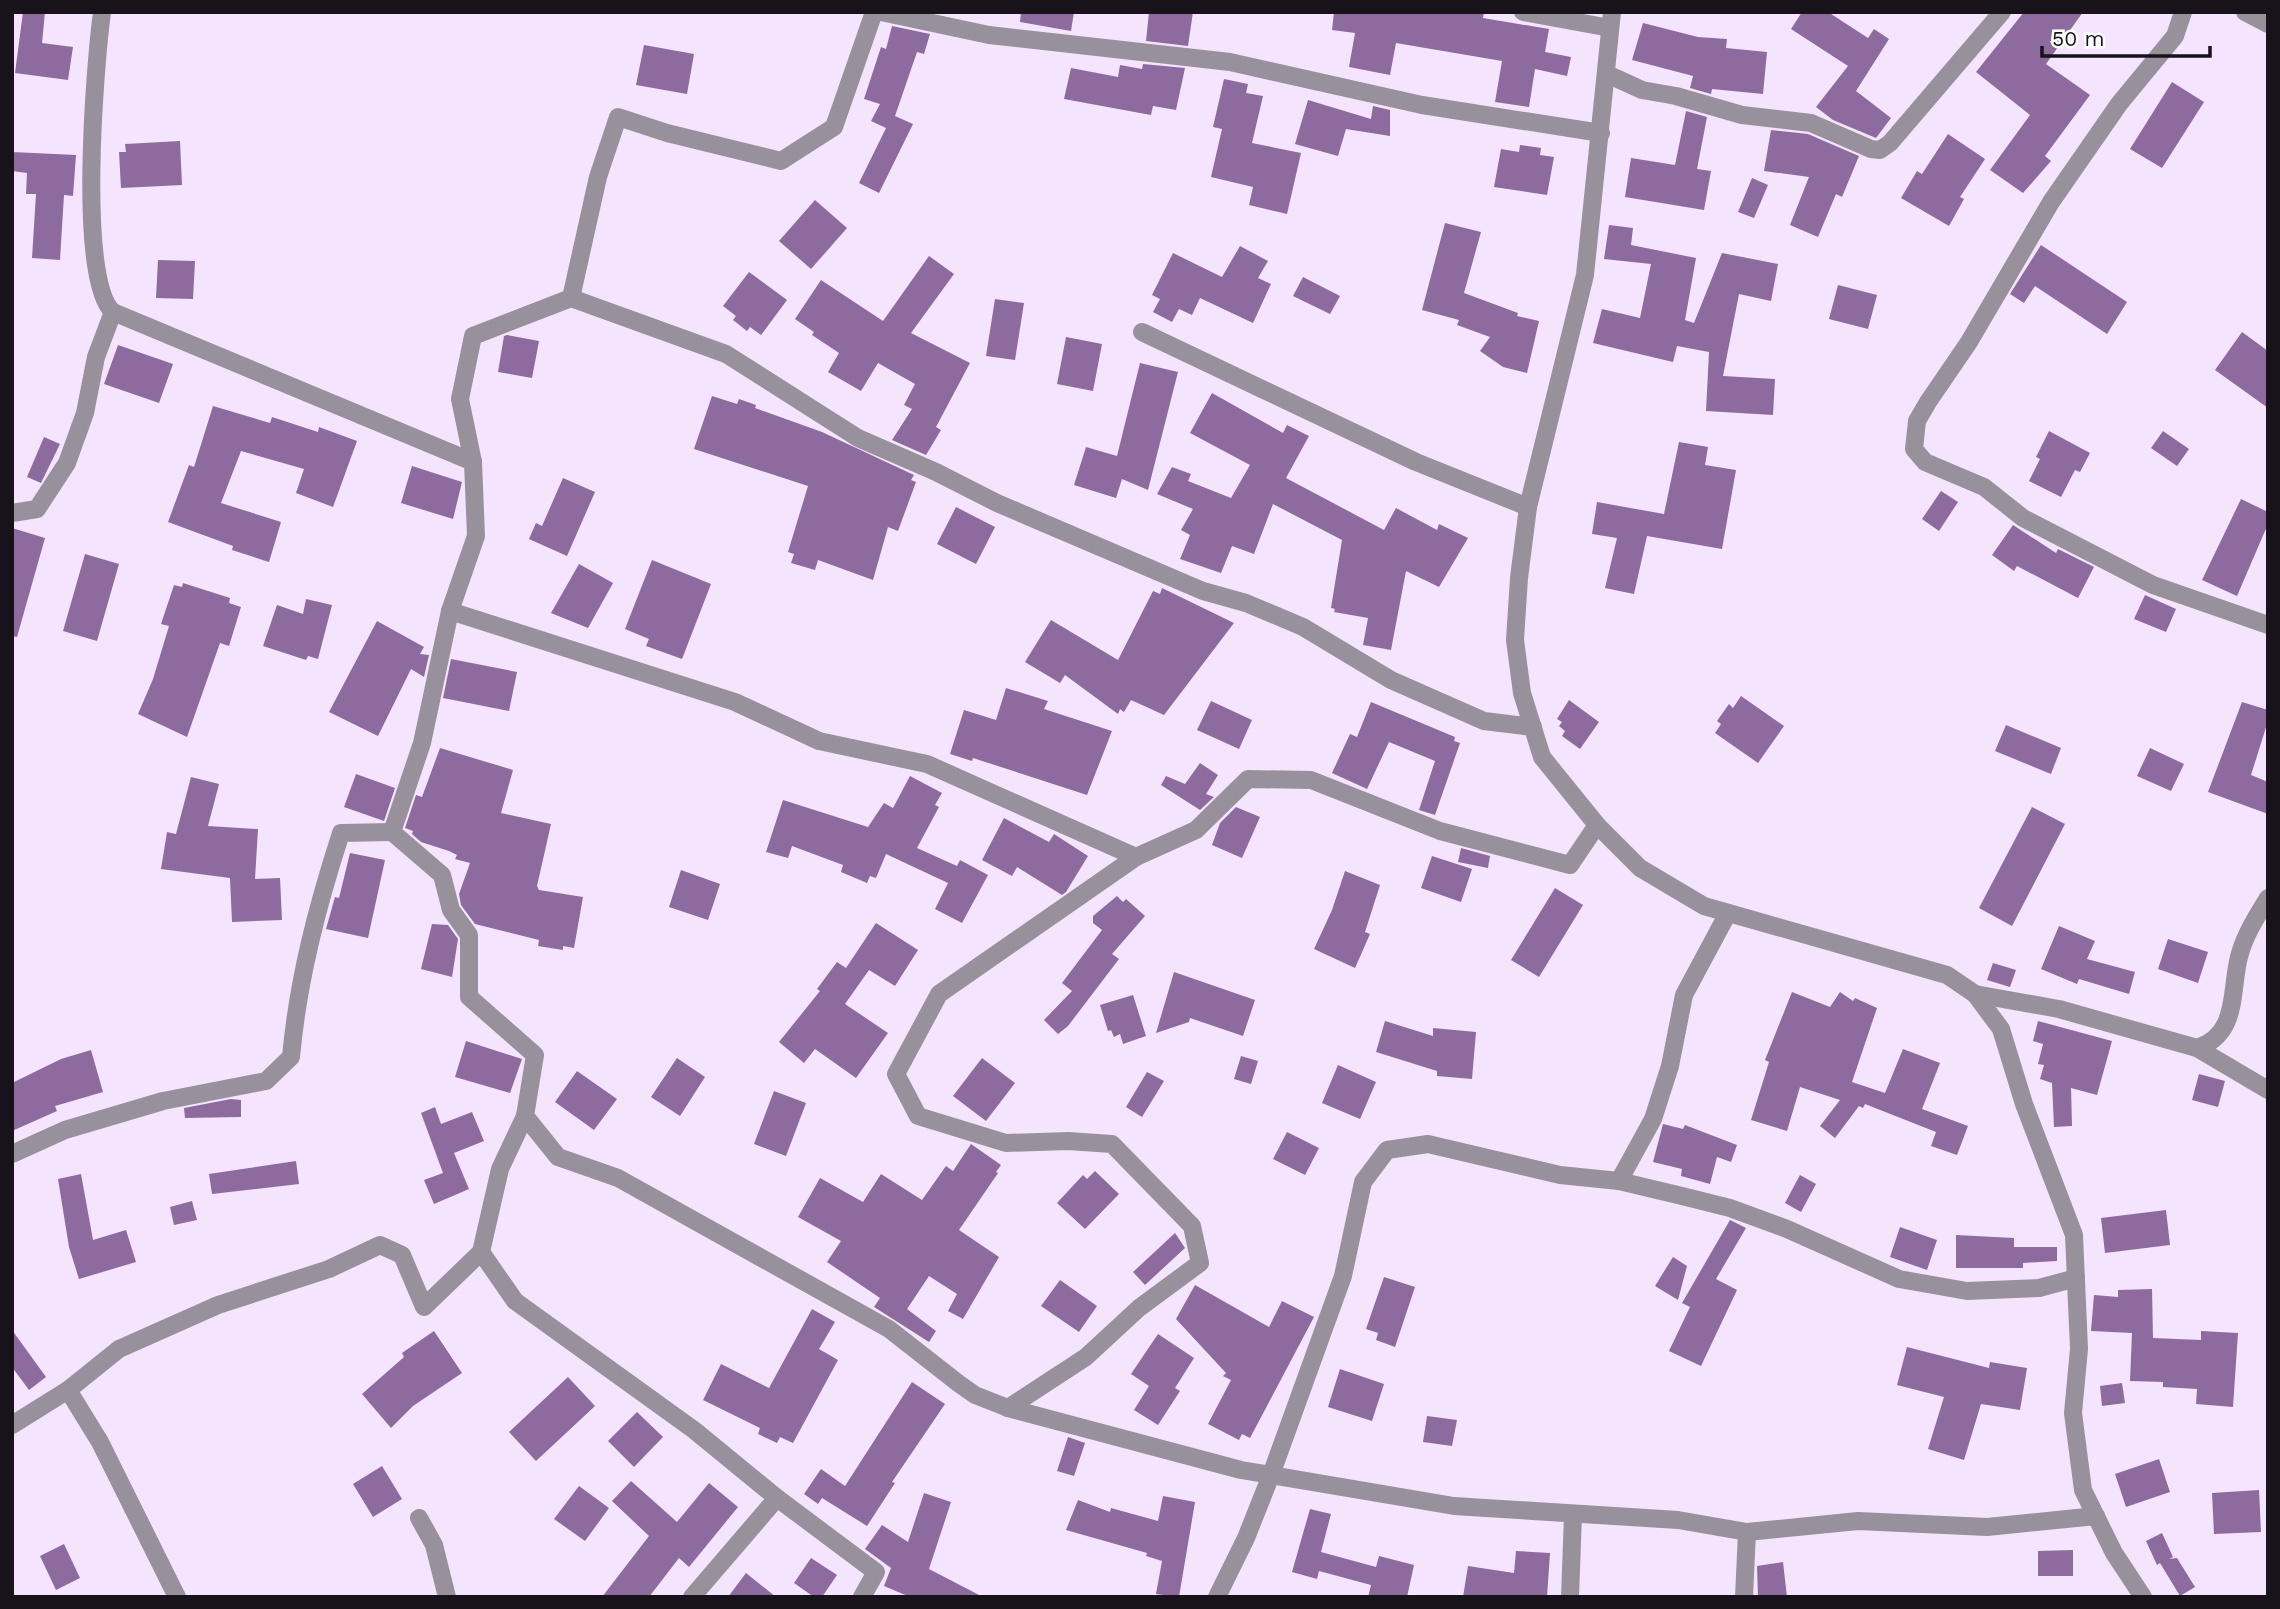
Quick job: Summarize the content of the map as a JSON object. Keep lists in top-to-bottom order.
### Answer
{
  "scale_bar": "50 m"
}
